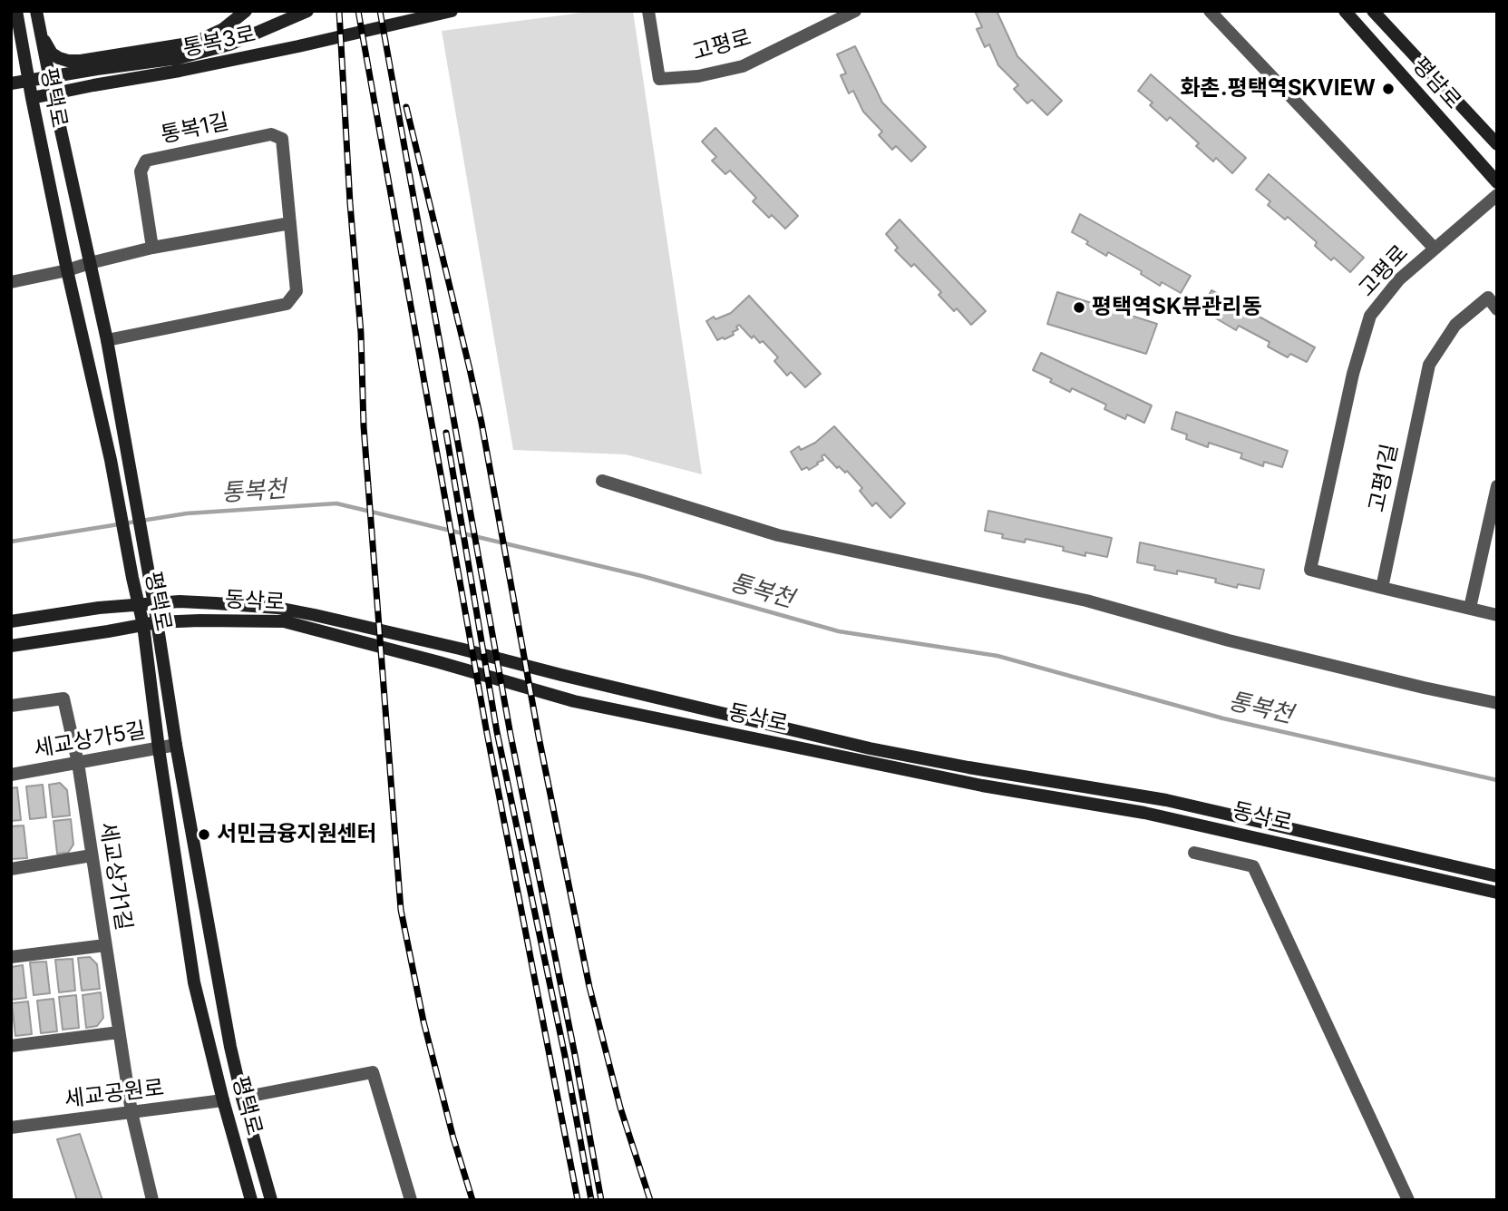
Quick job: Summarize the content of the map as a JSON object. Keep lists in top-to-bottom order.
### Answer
{
  "streets": {
    "street": [
      "통복3로",
      "고평로",
      "평남로",
      "평택로",
      "통복1길",
      "고평1길",
      "동삭로",
      "세교상가5길",
      "세교상가1길",
      "세교공원로"
    ]
  },
  "crossings": [
    ["통복3로", "평택로"],
    ["고평로", "고평1길"],
    ["평택로", "통복1길"],
    ["평택로", "동삭로"],
    ["평택로", "세교상가5길"],
    ["평택로", "세교공원로"],
    ["세교상가5길", "세교상가1길"],
    ["세교상가1길", "세교공원로"]
  ],
  "water": ["통복천"],
  "places": ["화촌.평택역SKVIEW", "평택역SK뷰관리동", "서민금융지원센터"]
}
